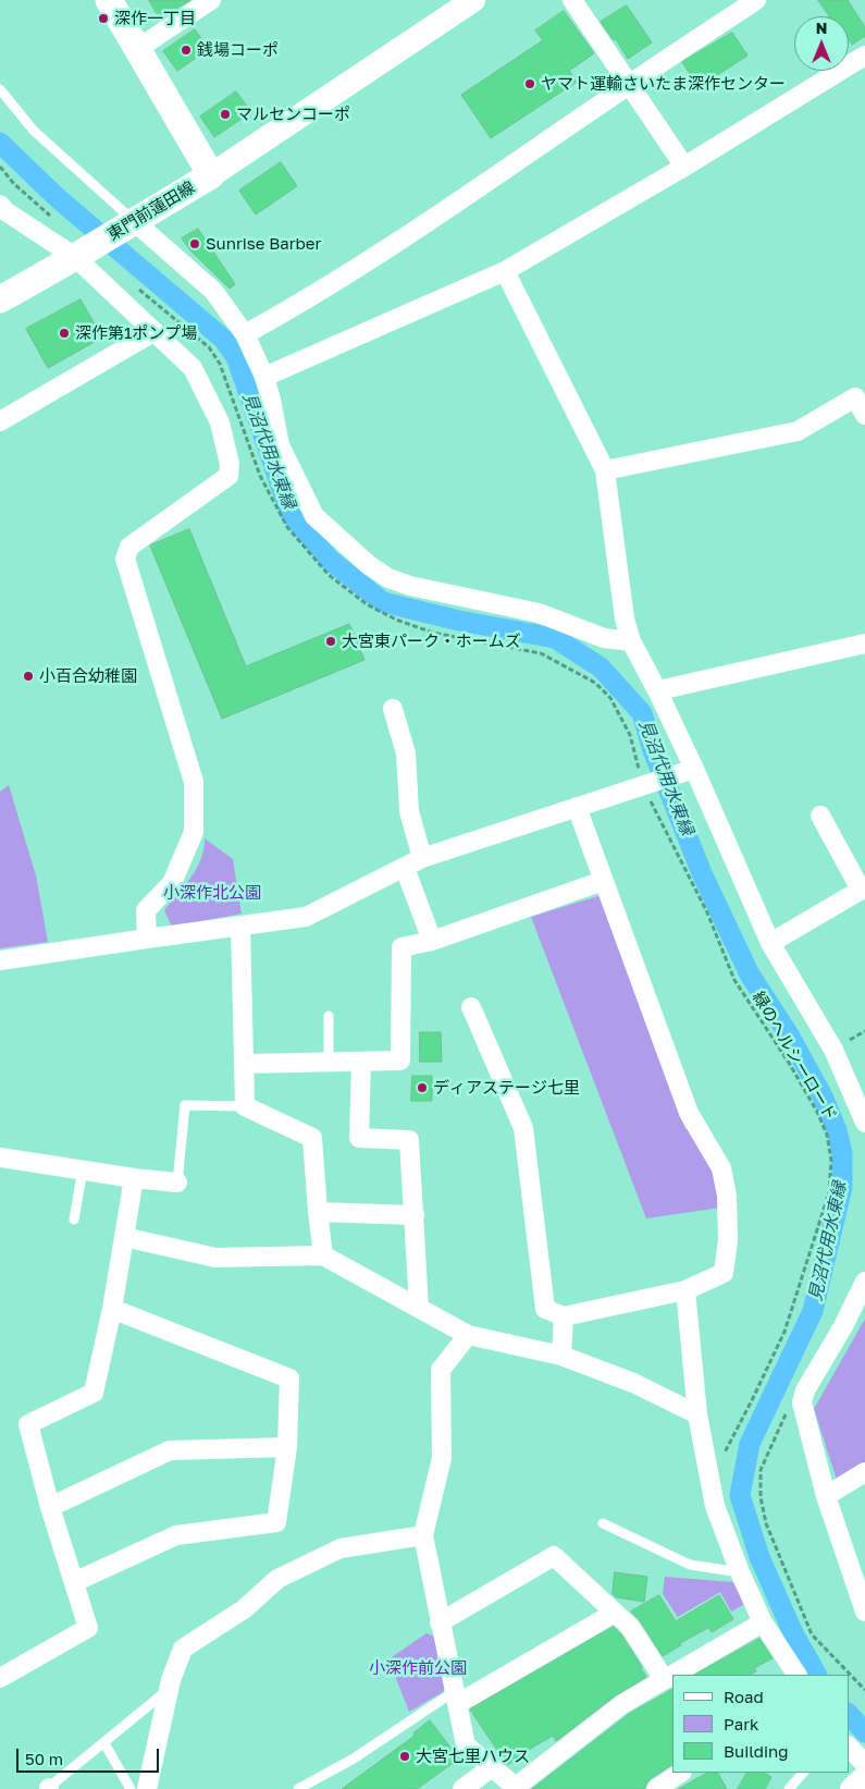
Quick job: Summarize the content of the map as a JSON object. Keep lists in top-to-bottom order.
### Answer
{
  "streets": {
    "main road": ["東門前蓮田線"],
    "path": ["緑のヘルシーロード"]
  },
  "water": ["見沼代用水東縁"],
  "parks": ["小深作北公園", "小深作前公園"],
  "places": [
    "深作一丁目",
    "銭場コーポ",
    "ヤマト運輸さいたま深作センター",
    "マルセンコーポ",
    "Sunrise Barber",
    "深作第1ポンプ場",
    "大宮東パーク・ホームズ",
    "小百合幼稚園",
    "ディアステージ七里",
    "大宮七里ハウス"
  ],
  "legend": ["Road", "Park", "Building"],
  "scale_bar": "50 m",
  "north": "top"
}
